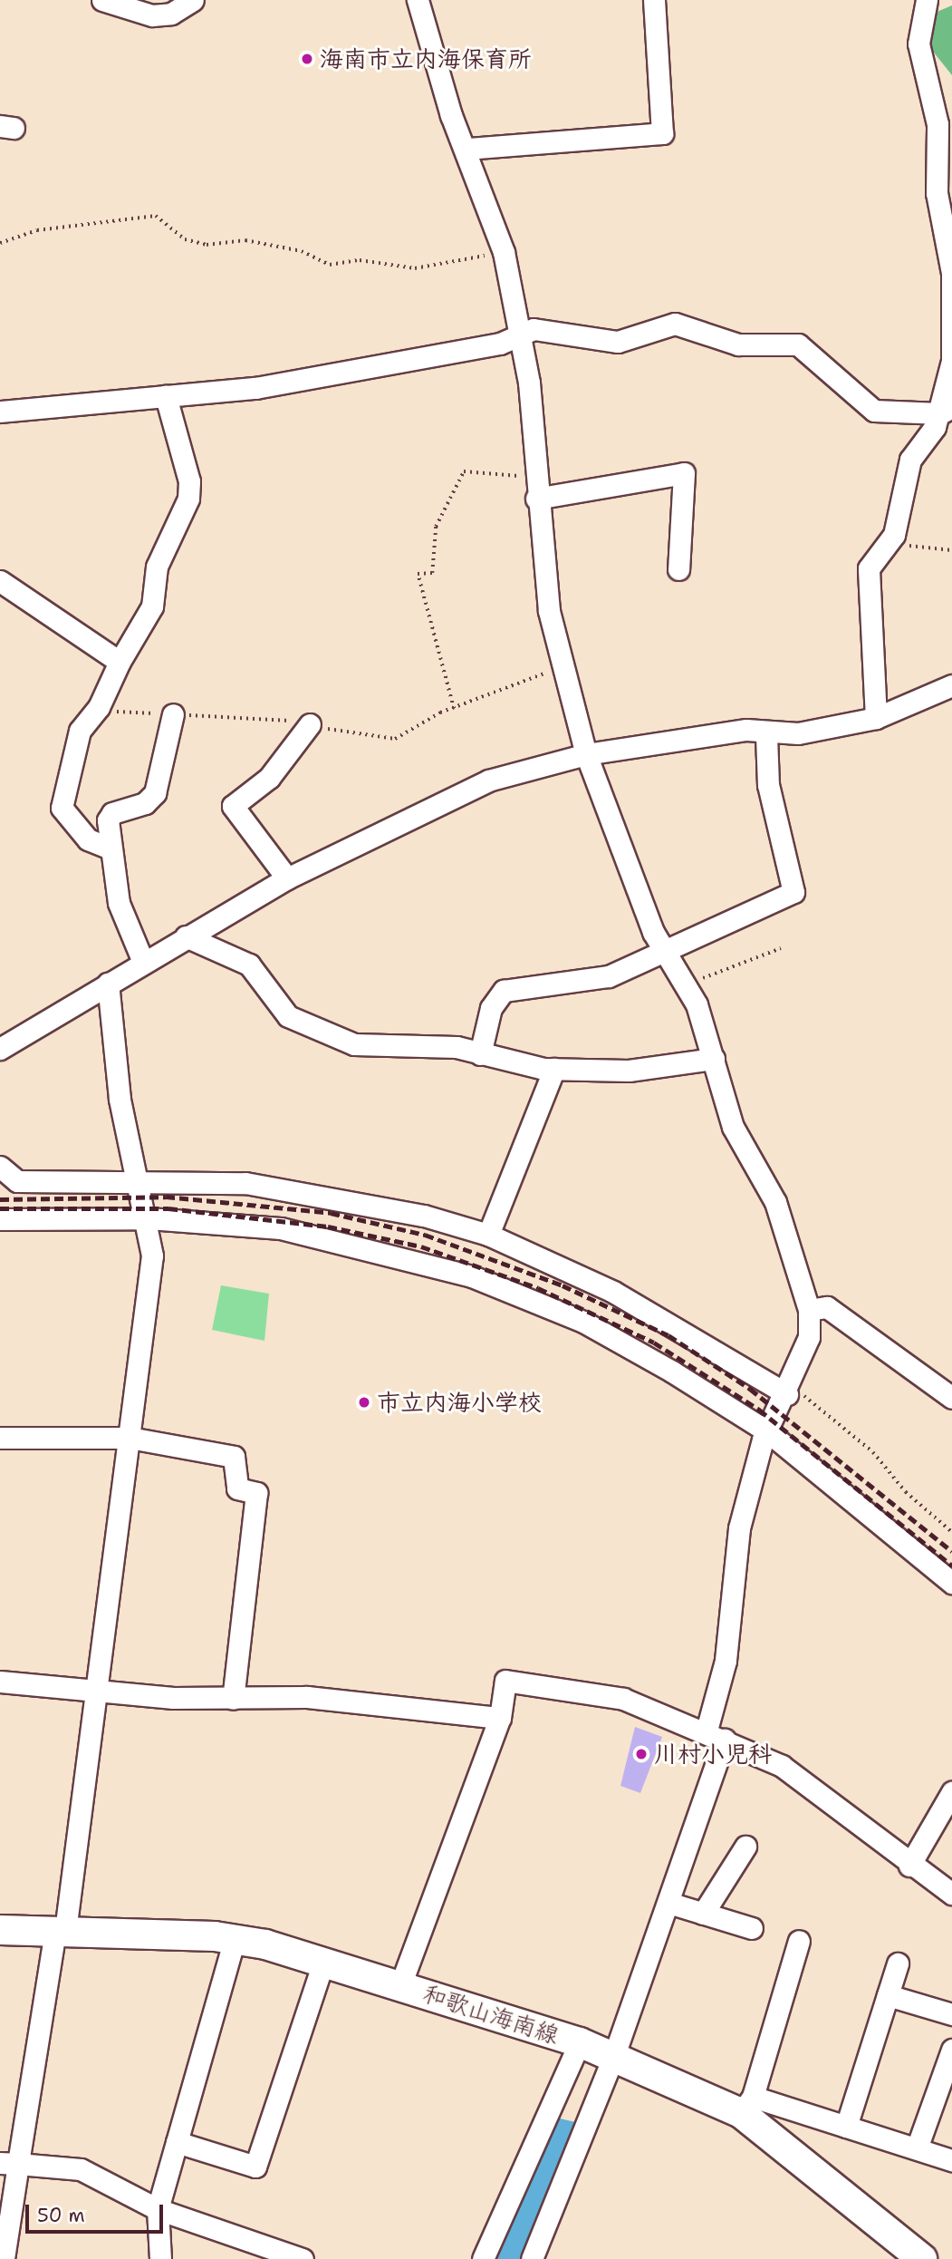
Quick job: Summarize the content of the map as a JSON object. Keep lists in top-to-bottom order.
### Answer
{
  "streets": {
    "main road": ["和歌山海南線"]
  },
  "places": ["海南市立内海保育所", "市立内海小学校", "川村小児科"],
  "scale_bar": "50 m"
}
